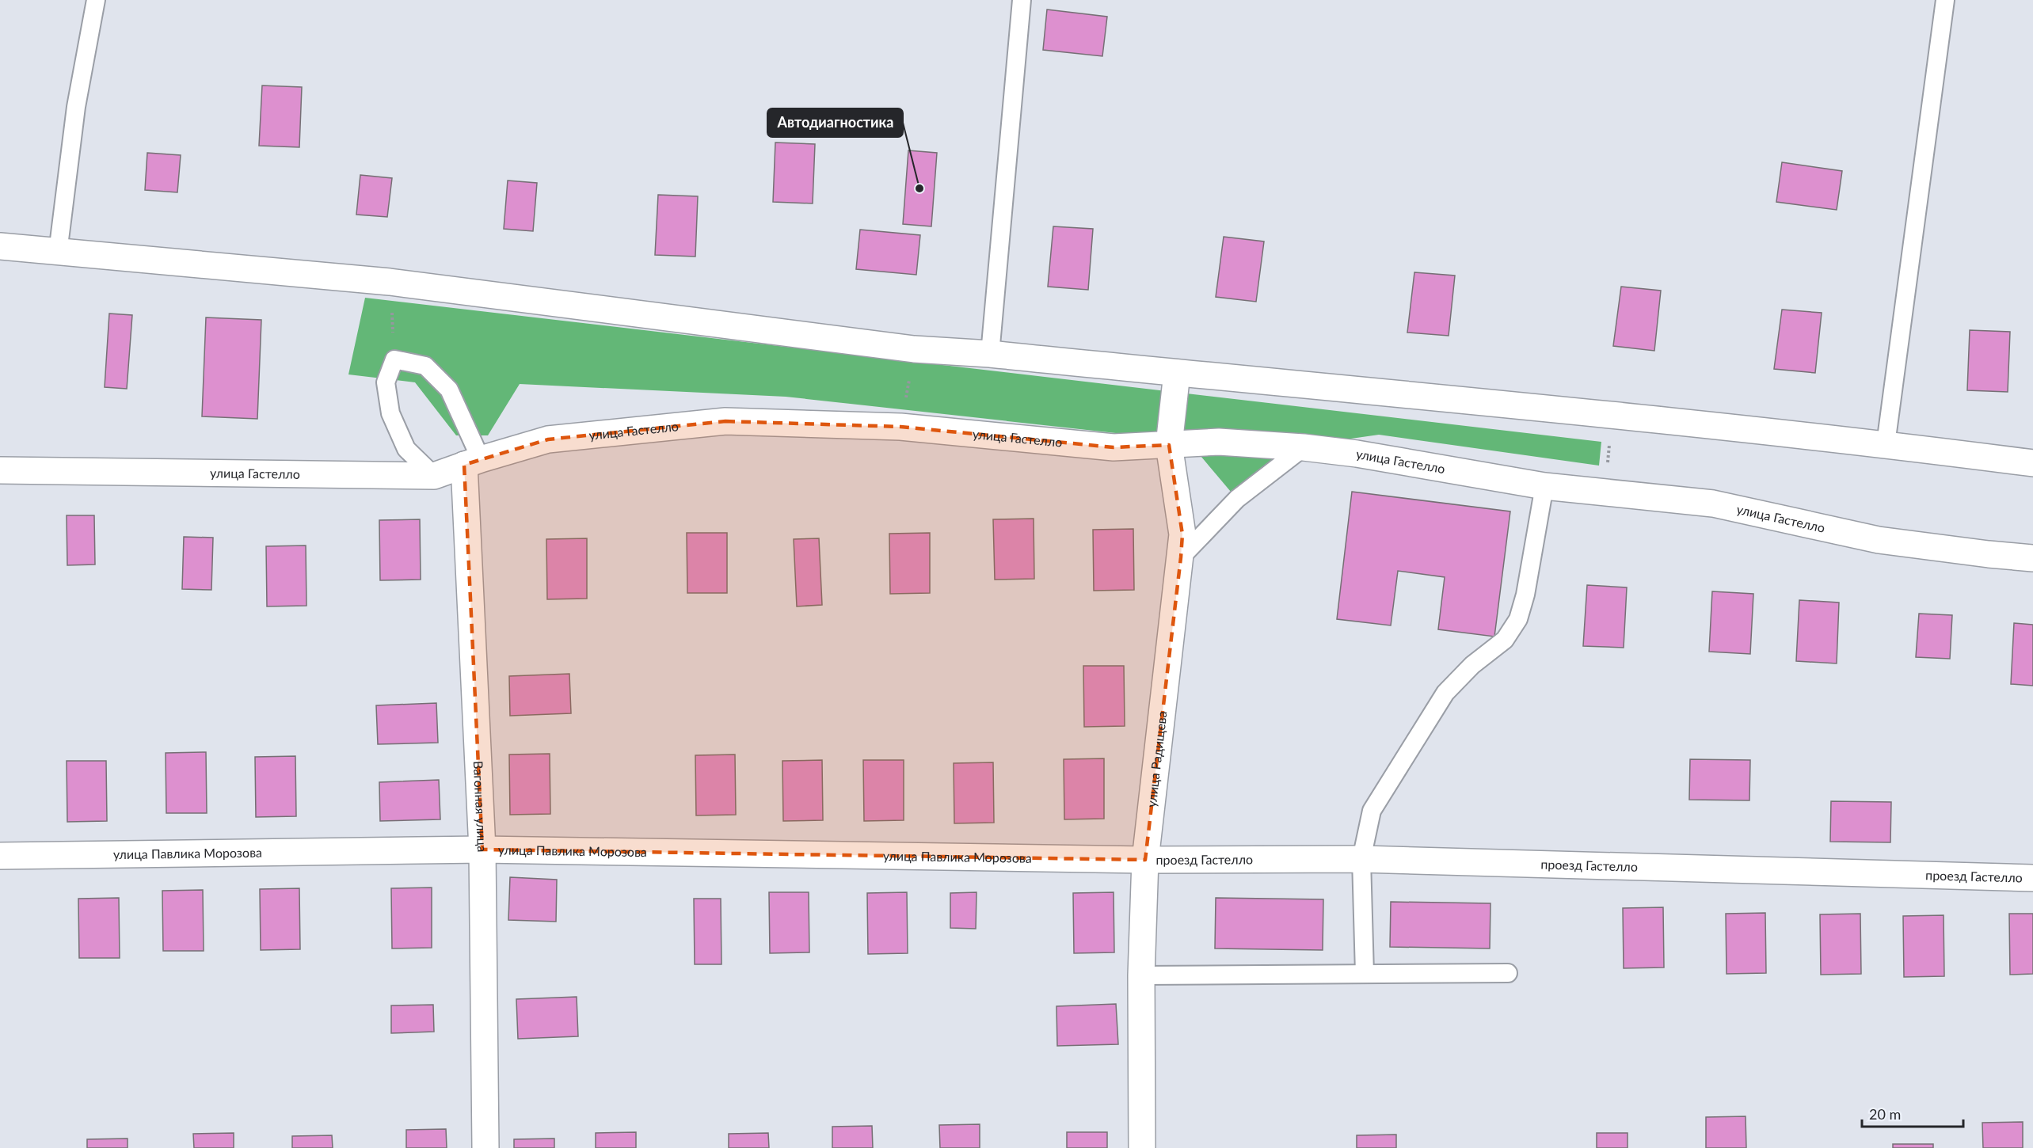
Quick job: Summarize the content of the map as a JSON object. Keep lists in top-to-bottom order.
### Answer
{
  "streets": {
    "street": [
      "улица Гастелло",
      "улица Радищева",
      "Вагонная улица",
      "улица Павлика Морозова",
      "проезд Гастелло"
    ]
  },
  "crossings": [
    ["улица Гастелло", "улица Радищева"],
    ["улица Гастелло", "Вагонная улица"],
    ["улица Радищева", "улица Павлика Морозова"],
    ["улица Радищева", "проезд Гастелло"],
    ["Вагонная улица", "улица Павлика Морозова"],
    ["улица Павлика Морозова", "проезд Гастелло"]
  ],
  "places": ["Автодиагностика"],
  "scale_bar": "20 m"
}
